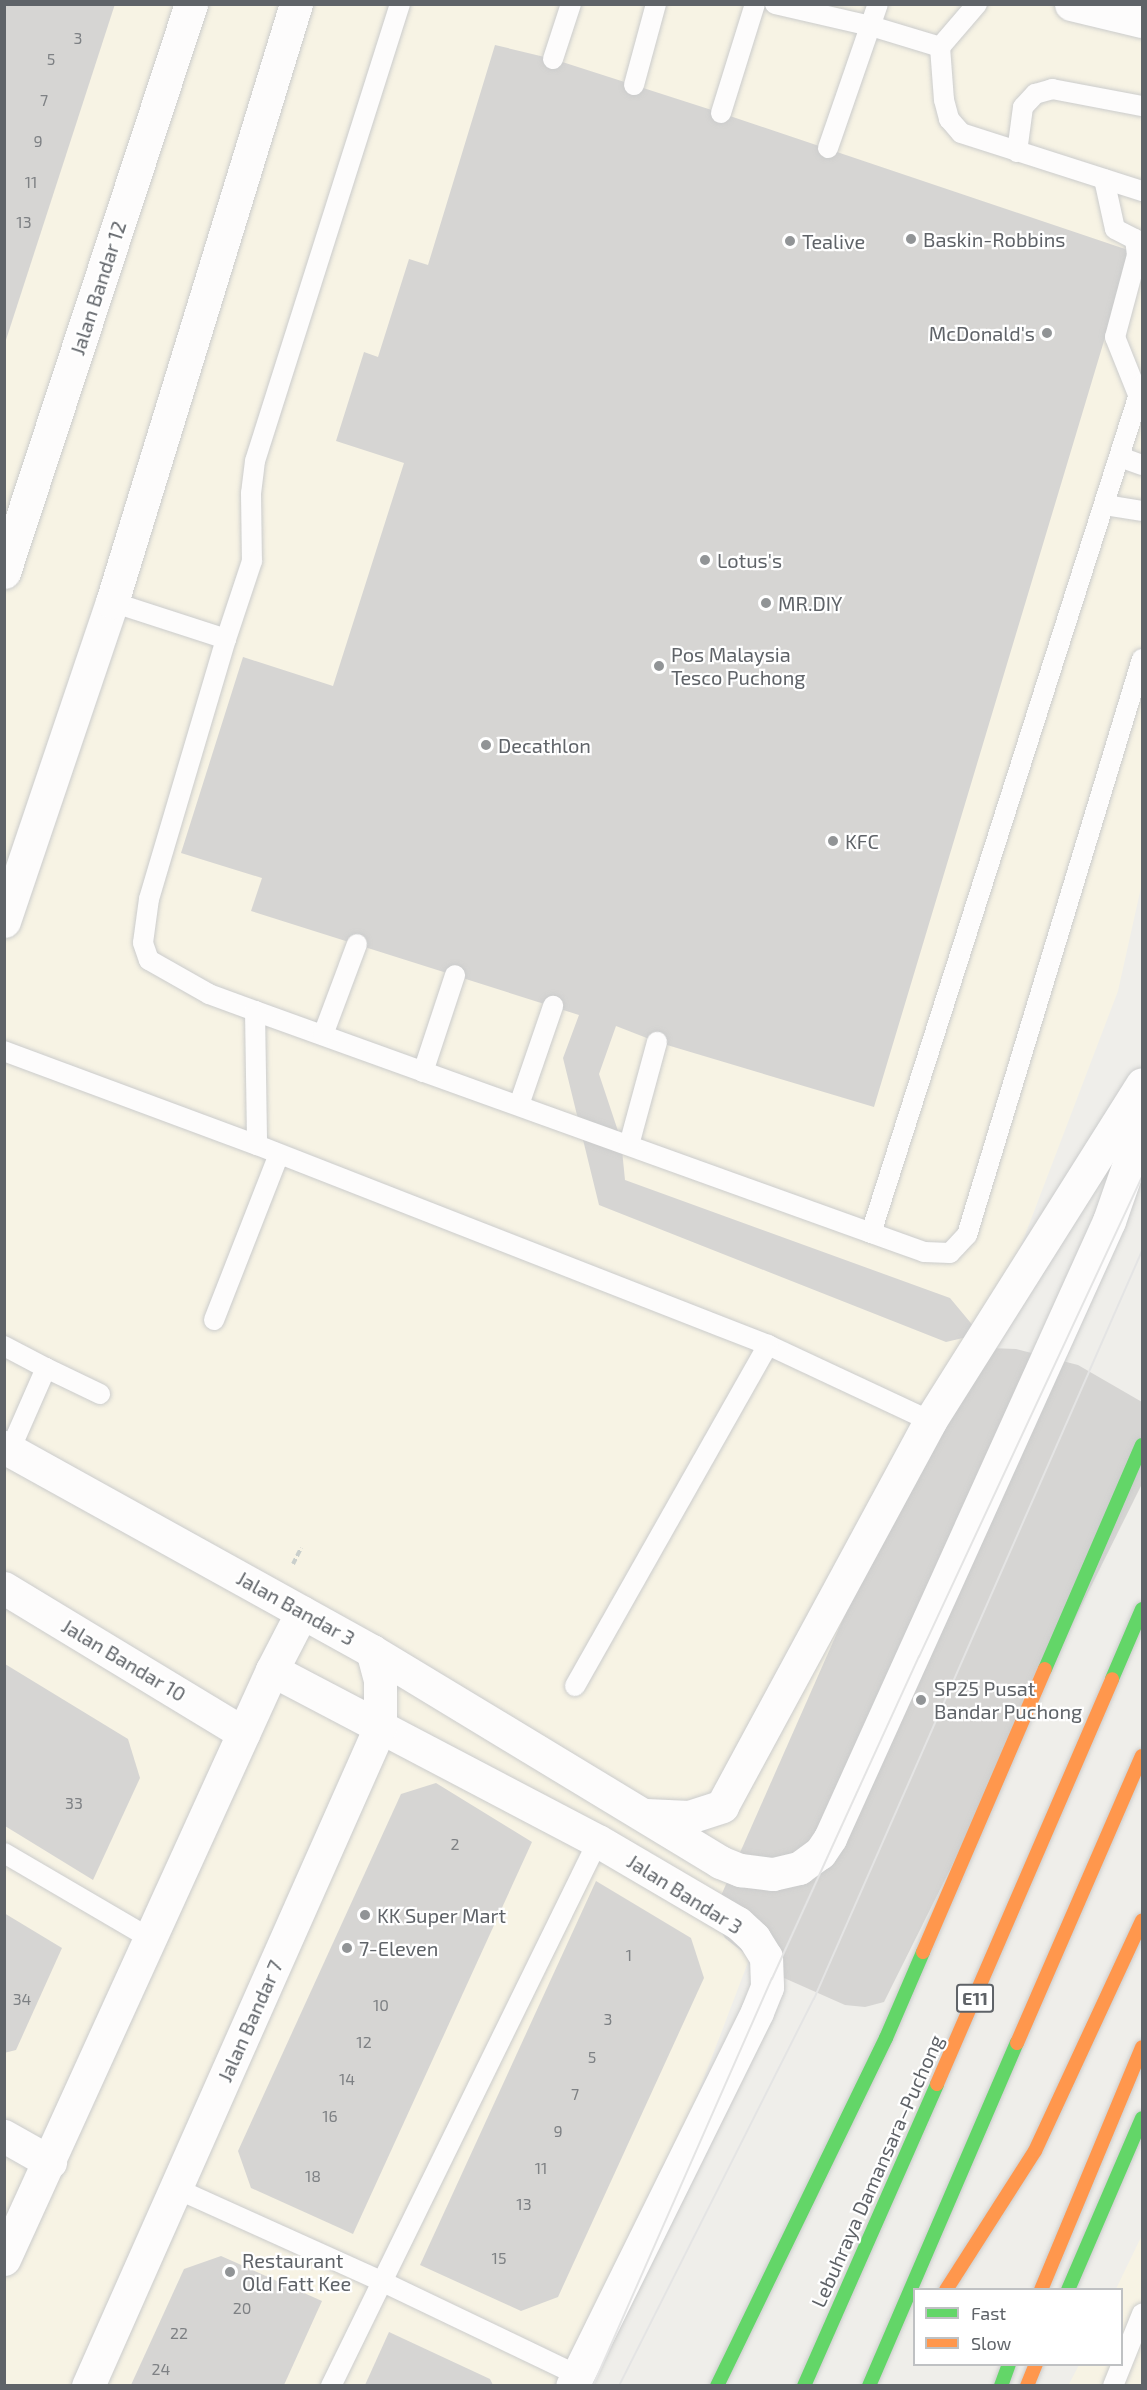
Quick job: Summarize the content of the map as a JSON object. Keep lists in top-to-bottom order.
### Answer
{
  "streets": {
    "highway": ["E11", "Lebuhraya Damansara–Puchong"],
    "street": [
      "Jalan Bandar 12",
      "Jalan Bandar 3",
      "Jalan Bandar 10",
      "Jalan Bandar 7"
    ]
  },
  "crossings": [
    ["Jalan Bandar 3", "Jalan Bandar 7"]
  ],
  "places": [
    "Baskin-Robbins",
    "Tealive",
    "McDonald's",
    "Lotus's",
    "MR.DIY",
    "Pos Malaysia Tesco Puchong",
    "Decathlon",
    "KFC",
    "SP25 Pusat Bandar Puchong",
    "KK Super Mart",
    "7-Eleven",
    "Restaurant Old Fatt Kee"
  ],
  "house_numbers": [
    "3",
    "5",
    "7",
    "9",
    "11",
    "13",
    "33",
    "2",
    "1",
    "34",
    "10",
    "3",
    "12",
    "5",
    "14",
    "7",
    "16",
    "9",
    "11",
    "18",
    "13",
    "15",
    "20",
    "22",
    "24"
  ],
  "legend": ["Fast", "Slow"]
}
